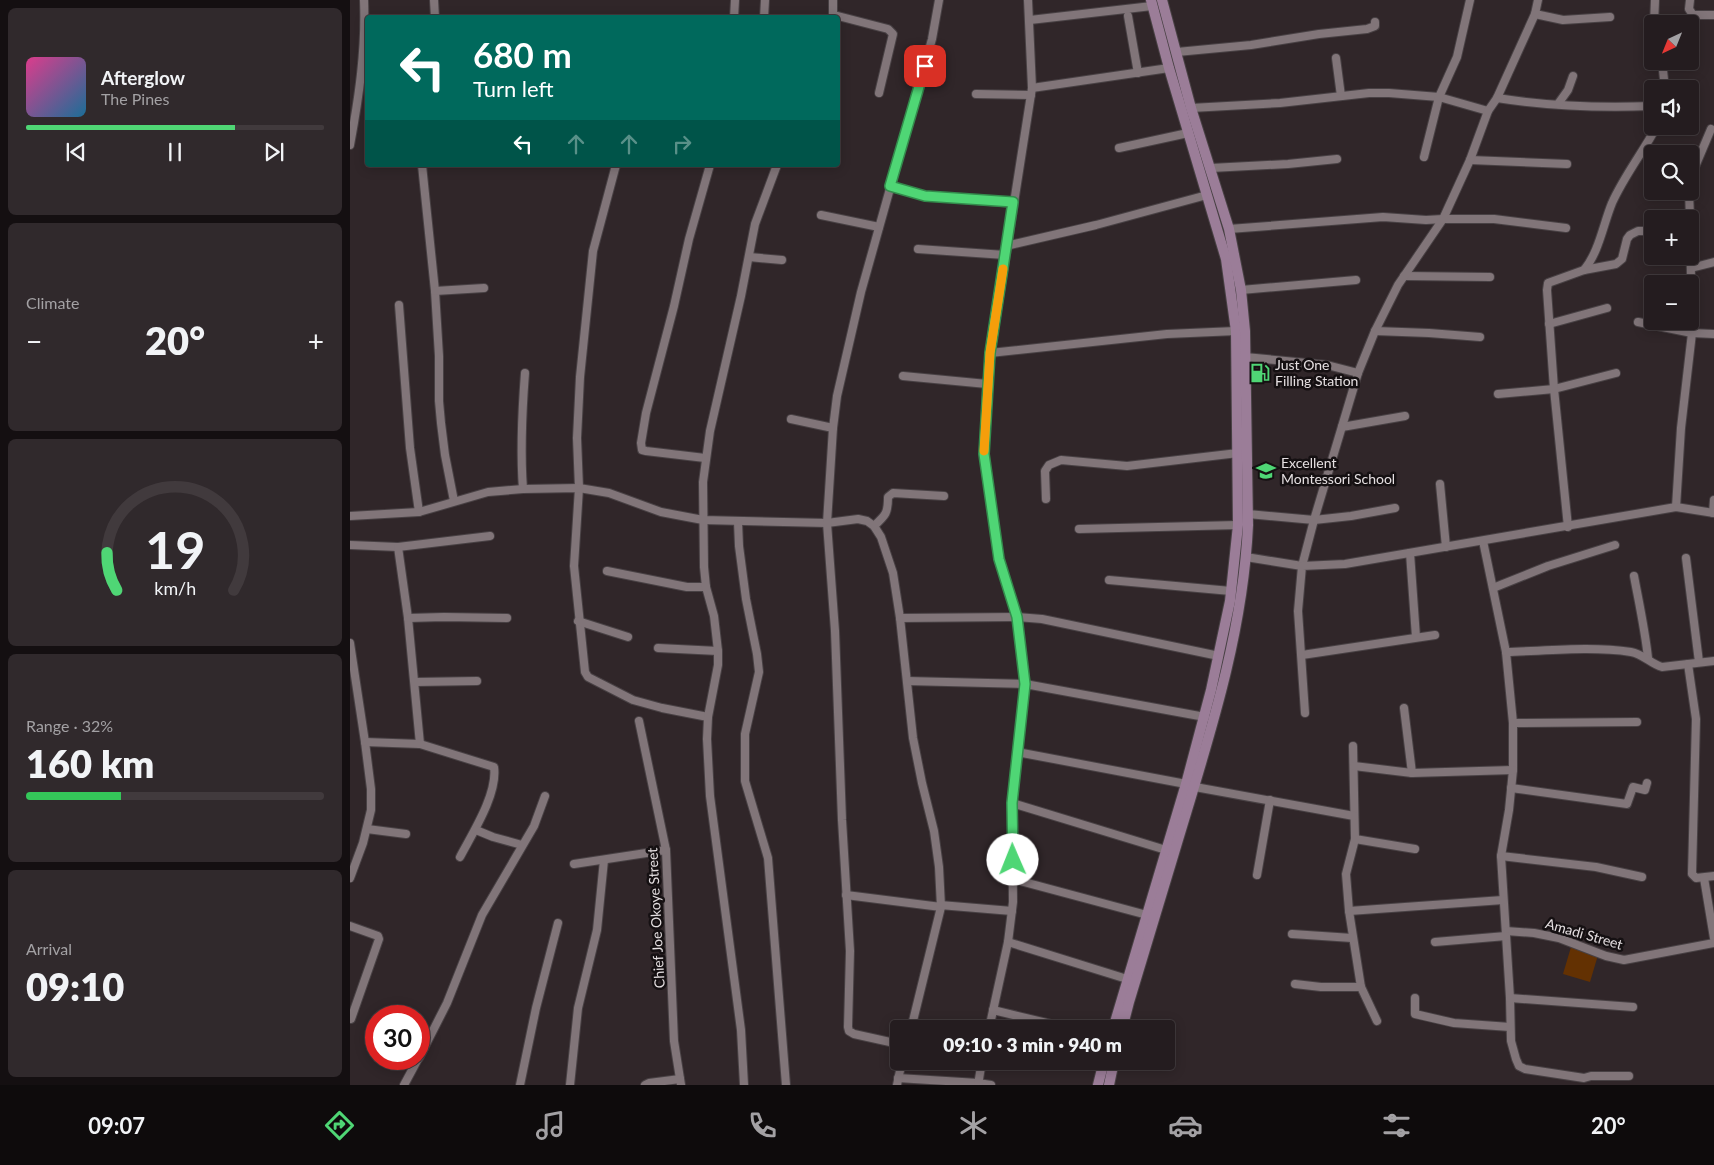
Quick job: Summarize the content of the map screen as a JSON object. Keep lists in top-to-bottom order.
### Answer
{
  "streets": {
    "street": ["Chief Joe Okoye Street", "Amadi Street"]
  },
  "places": {
    "fuel station": ["Just One Filling Station"],
    "school or university": ["Excellent Montessori School"]
  },
  "north": "bottom left",
  "page": {
    "map_buttons": ["+", "−"],
    "turn": ["680 m", "Turn left"],
    "song": ["Afterglow", "The Pines"],
    "tile": [
      "Climate",
      ["Range · 32%", "160 km"],
      ["Arrival", "09:10"]
    ],
    "heat": ["−", "20°", "+"],
    "limit": "30",
    "trip": "09:10 · 3 min · 940 m",
    "tabs": ["09:07", "20°"],
    "gauge": ["19", "km/h"]
  }
}
